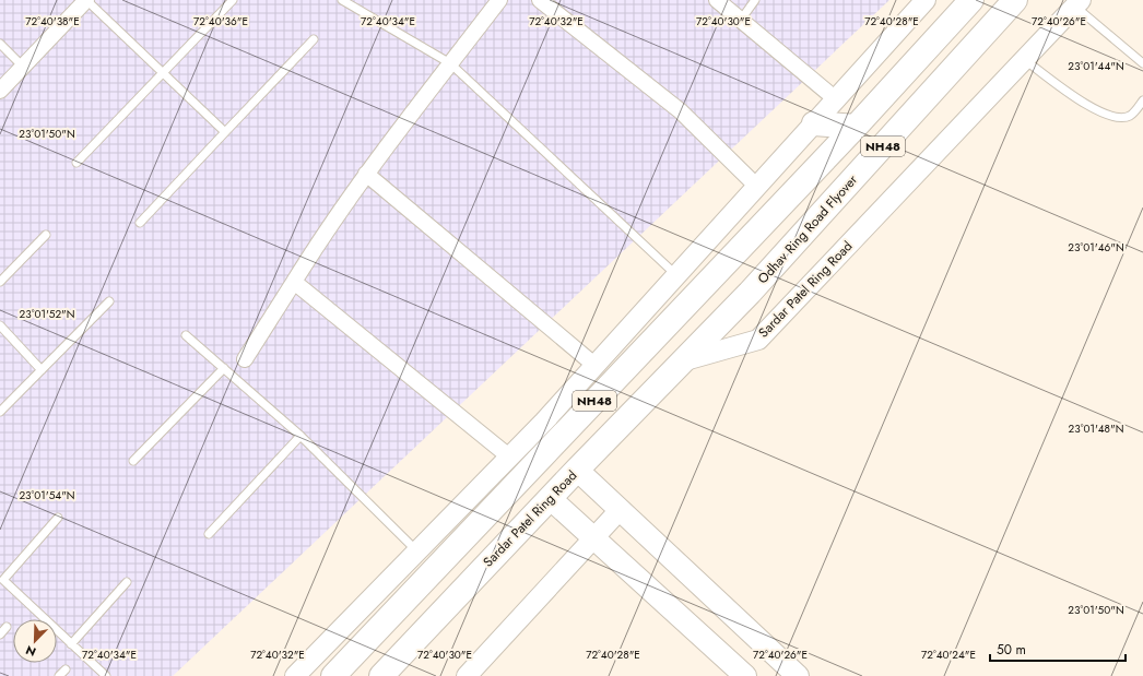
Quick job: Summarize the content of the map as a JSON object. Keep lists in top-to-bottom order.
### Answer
{
  "streets": {
    "highway": ["NH48", "Odhav Ring Road Flyover", "Sardar Patel Ring Road"]
  },
  "crossings": [
    ["Odhav Ring Road Flyover", "Sardar Patel Ring Road"]
  ],
  "scale_bar": "50 m",
  "north": "bottom left",
  "coordinates": [
    "72°40'36\"E",
    "72°40'34\"E",
    "72°40'32\"E",
    "72°40'30\"E",
    "72°40'28\"E",
    "72°40'26\"E",
    "72°40'38\"E",
    "23°01'44\"N",
    "23°01'50\"N",
    "23°01'46\"N",
    "23°01'52\"N",
    "23°01'48\"N",
    "23°01'54\"N",
    "72°40'24\"E"
  ]
}
